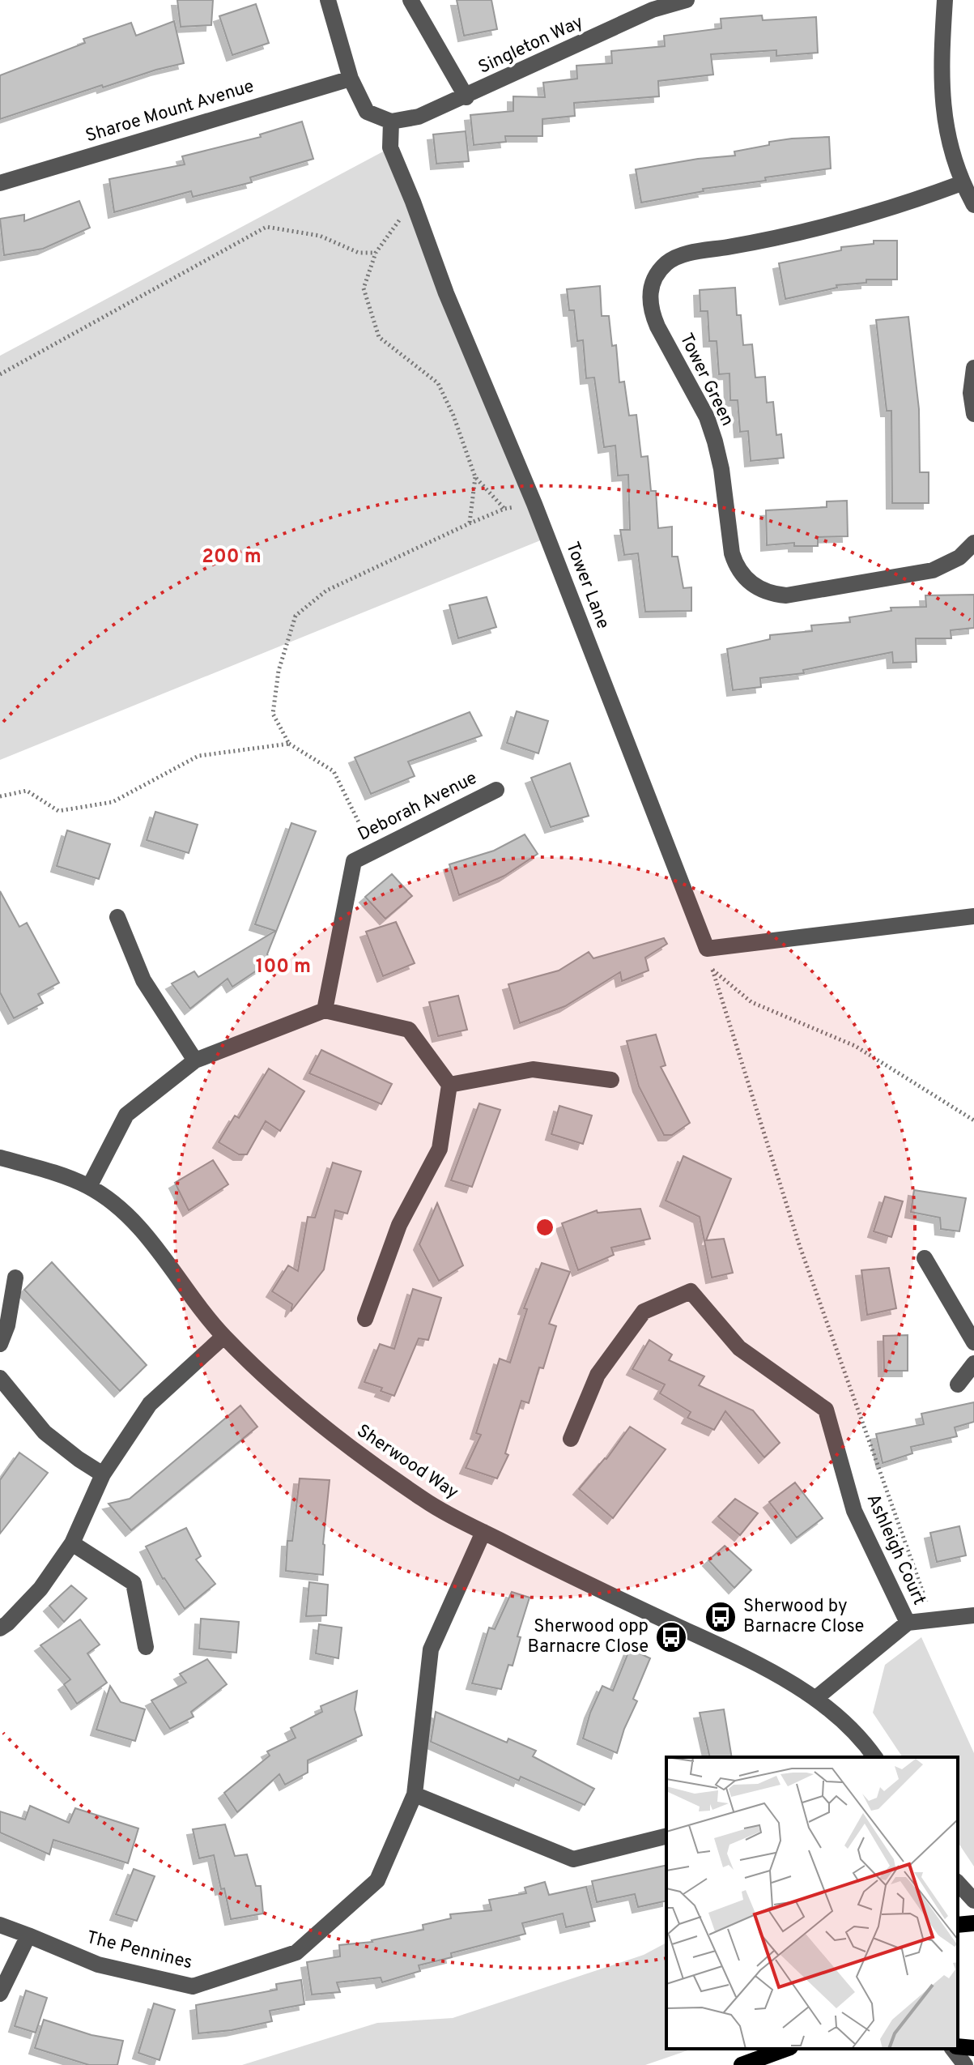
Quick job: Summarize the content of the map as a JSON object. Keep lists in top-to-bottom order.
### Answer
{
  "streets": {
    "street": [
      "Singleton Way",
      "Sharoe Mount Avenue",
      "Tower Green",
      "Tower Lane",
      "Deborah Avenue",
      "Sherwood Way",
      "Ashleigh Court",
      "The Pennines"
    ]
  },
  "crossings": [
    ["Singleton Way", "Tower Lane"],
    ["Sherwood Way", "The Pennines"]
  ],
  "places": {
    "bus stop": ["Sherwood by Barnacre Close", "Sherwood opp Barnacre Close"]
  },
  "rings": ["200 m", "100 m"]
}
